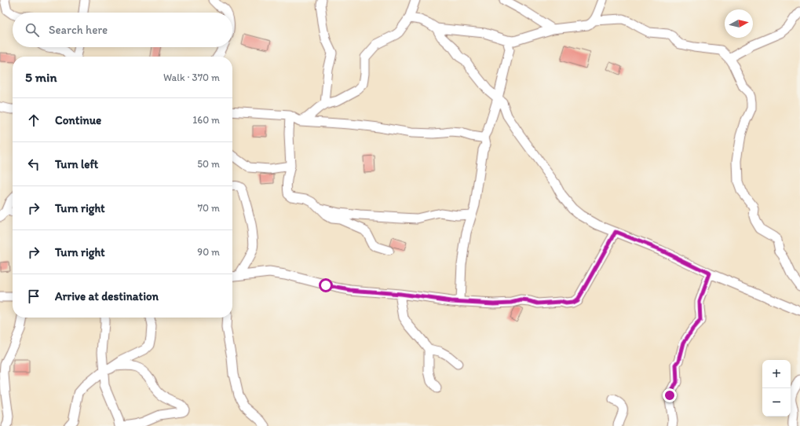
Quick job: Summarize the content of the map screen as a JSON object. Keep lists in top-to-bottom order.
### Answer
{
  "north": "right",
  "page": {
    "search": "Search here",
    "heading": ["5 min", "Walk · 370 m"],
    "list": [
      ["Continue", "160 m"],
      ["Turn left", "50 m"],
      ["Turn right", "70 m"],
      ["Turn right", "90 m"],
      "Arrive at destination"
    ],
    "map_buttons": ["+", "−"]
  }
}
